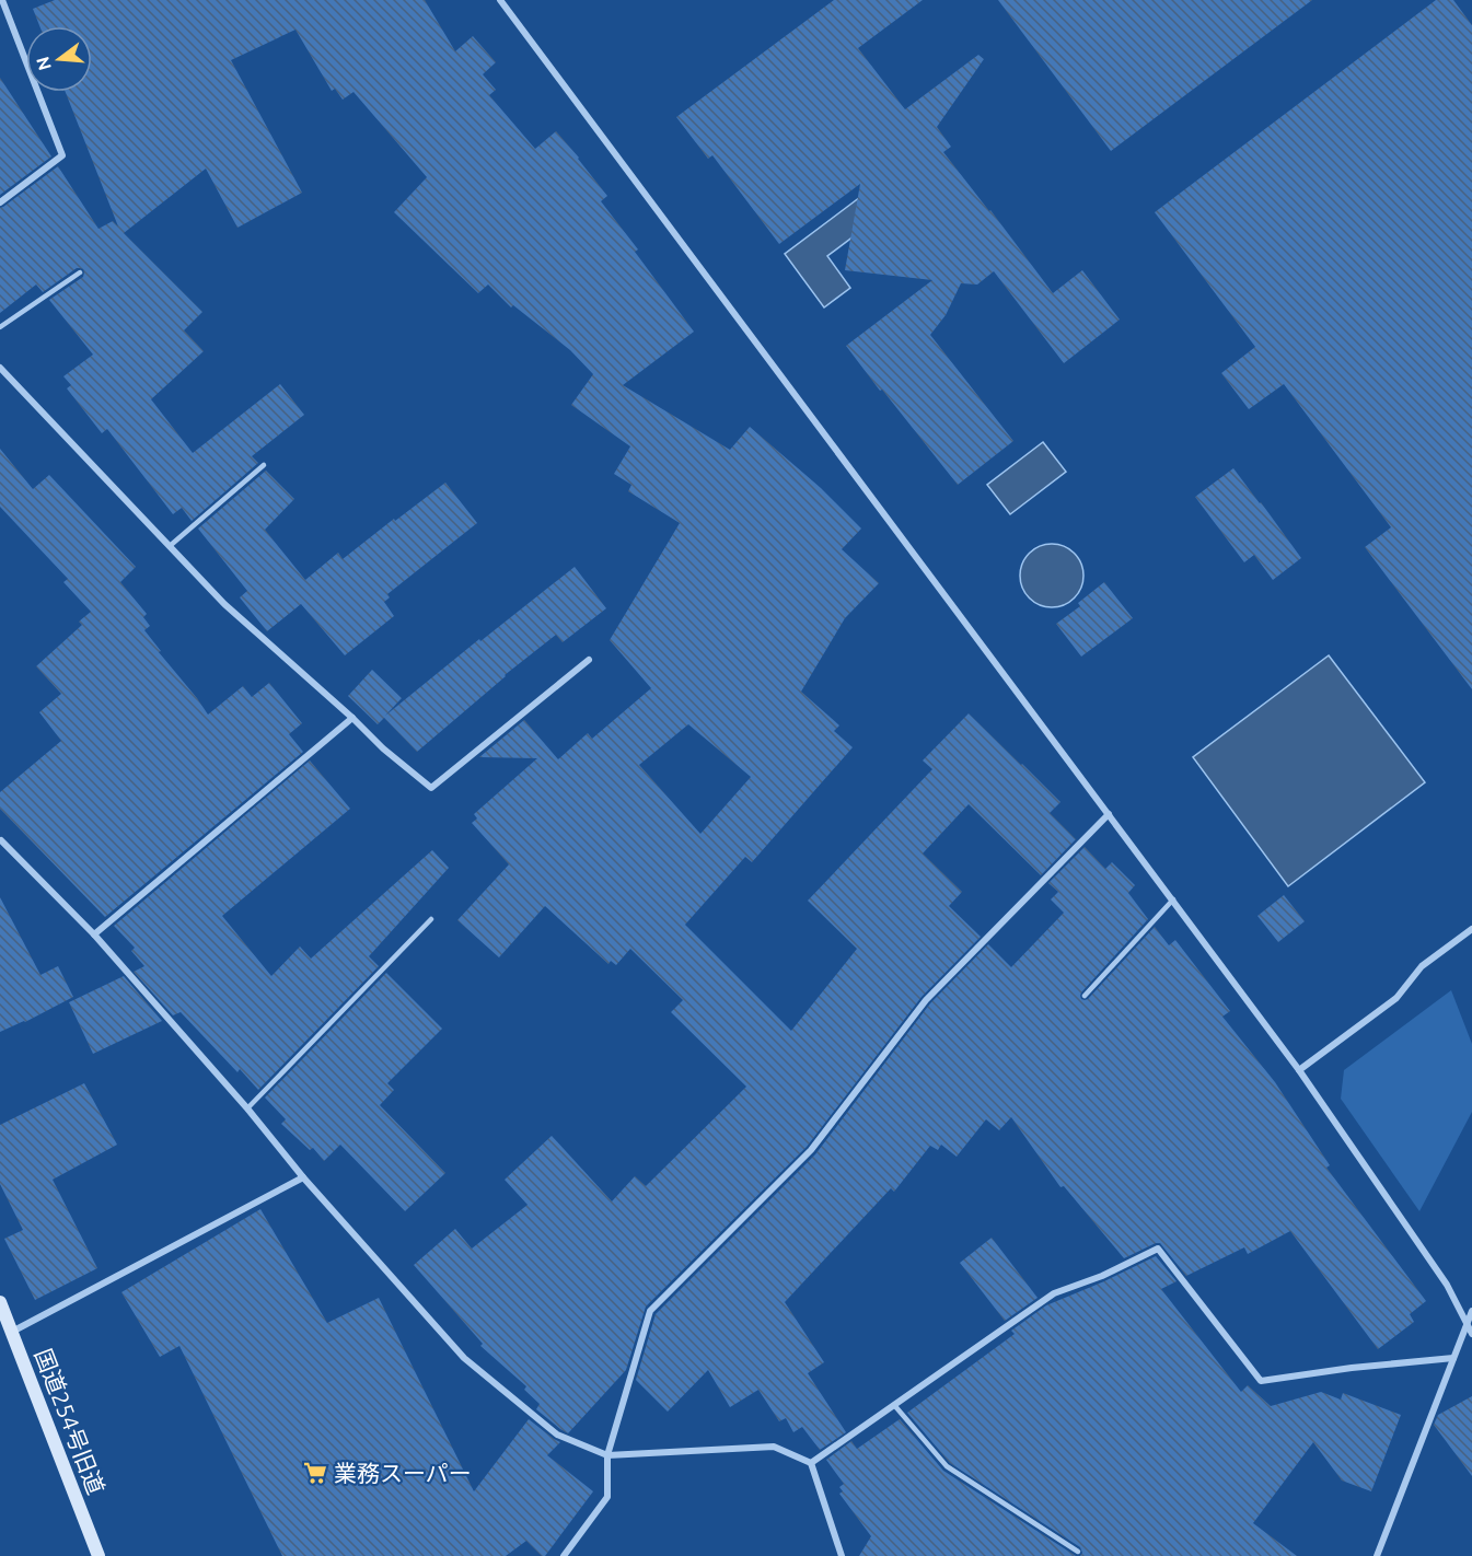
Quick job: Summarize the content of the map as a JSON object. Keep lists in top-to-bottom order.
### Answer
{
  "streets": {
    "street": ["国道254号旧道"]
  },
  "places": {
    "supermarket": ["業務スーパー"]
  },
  "north": "left"
}
